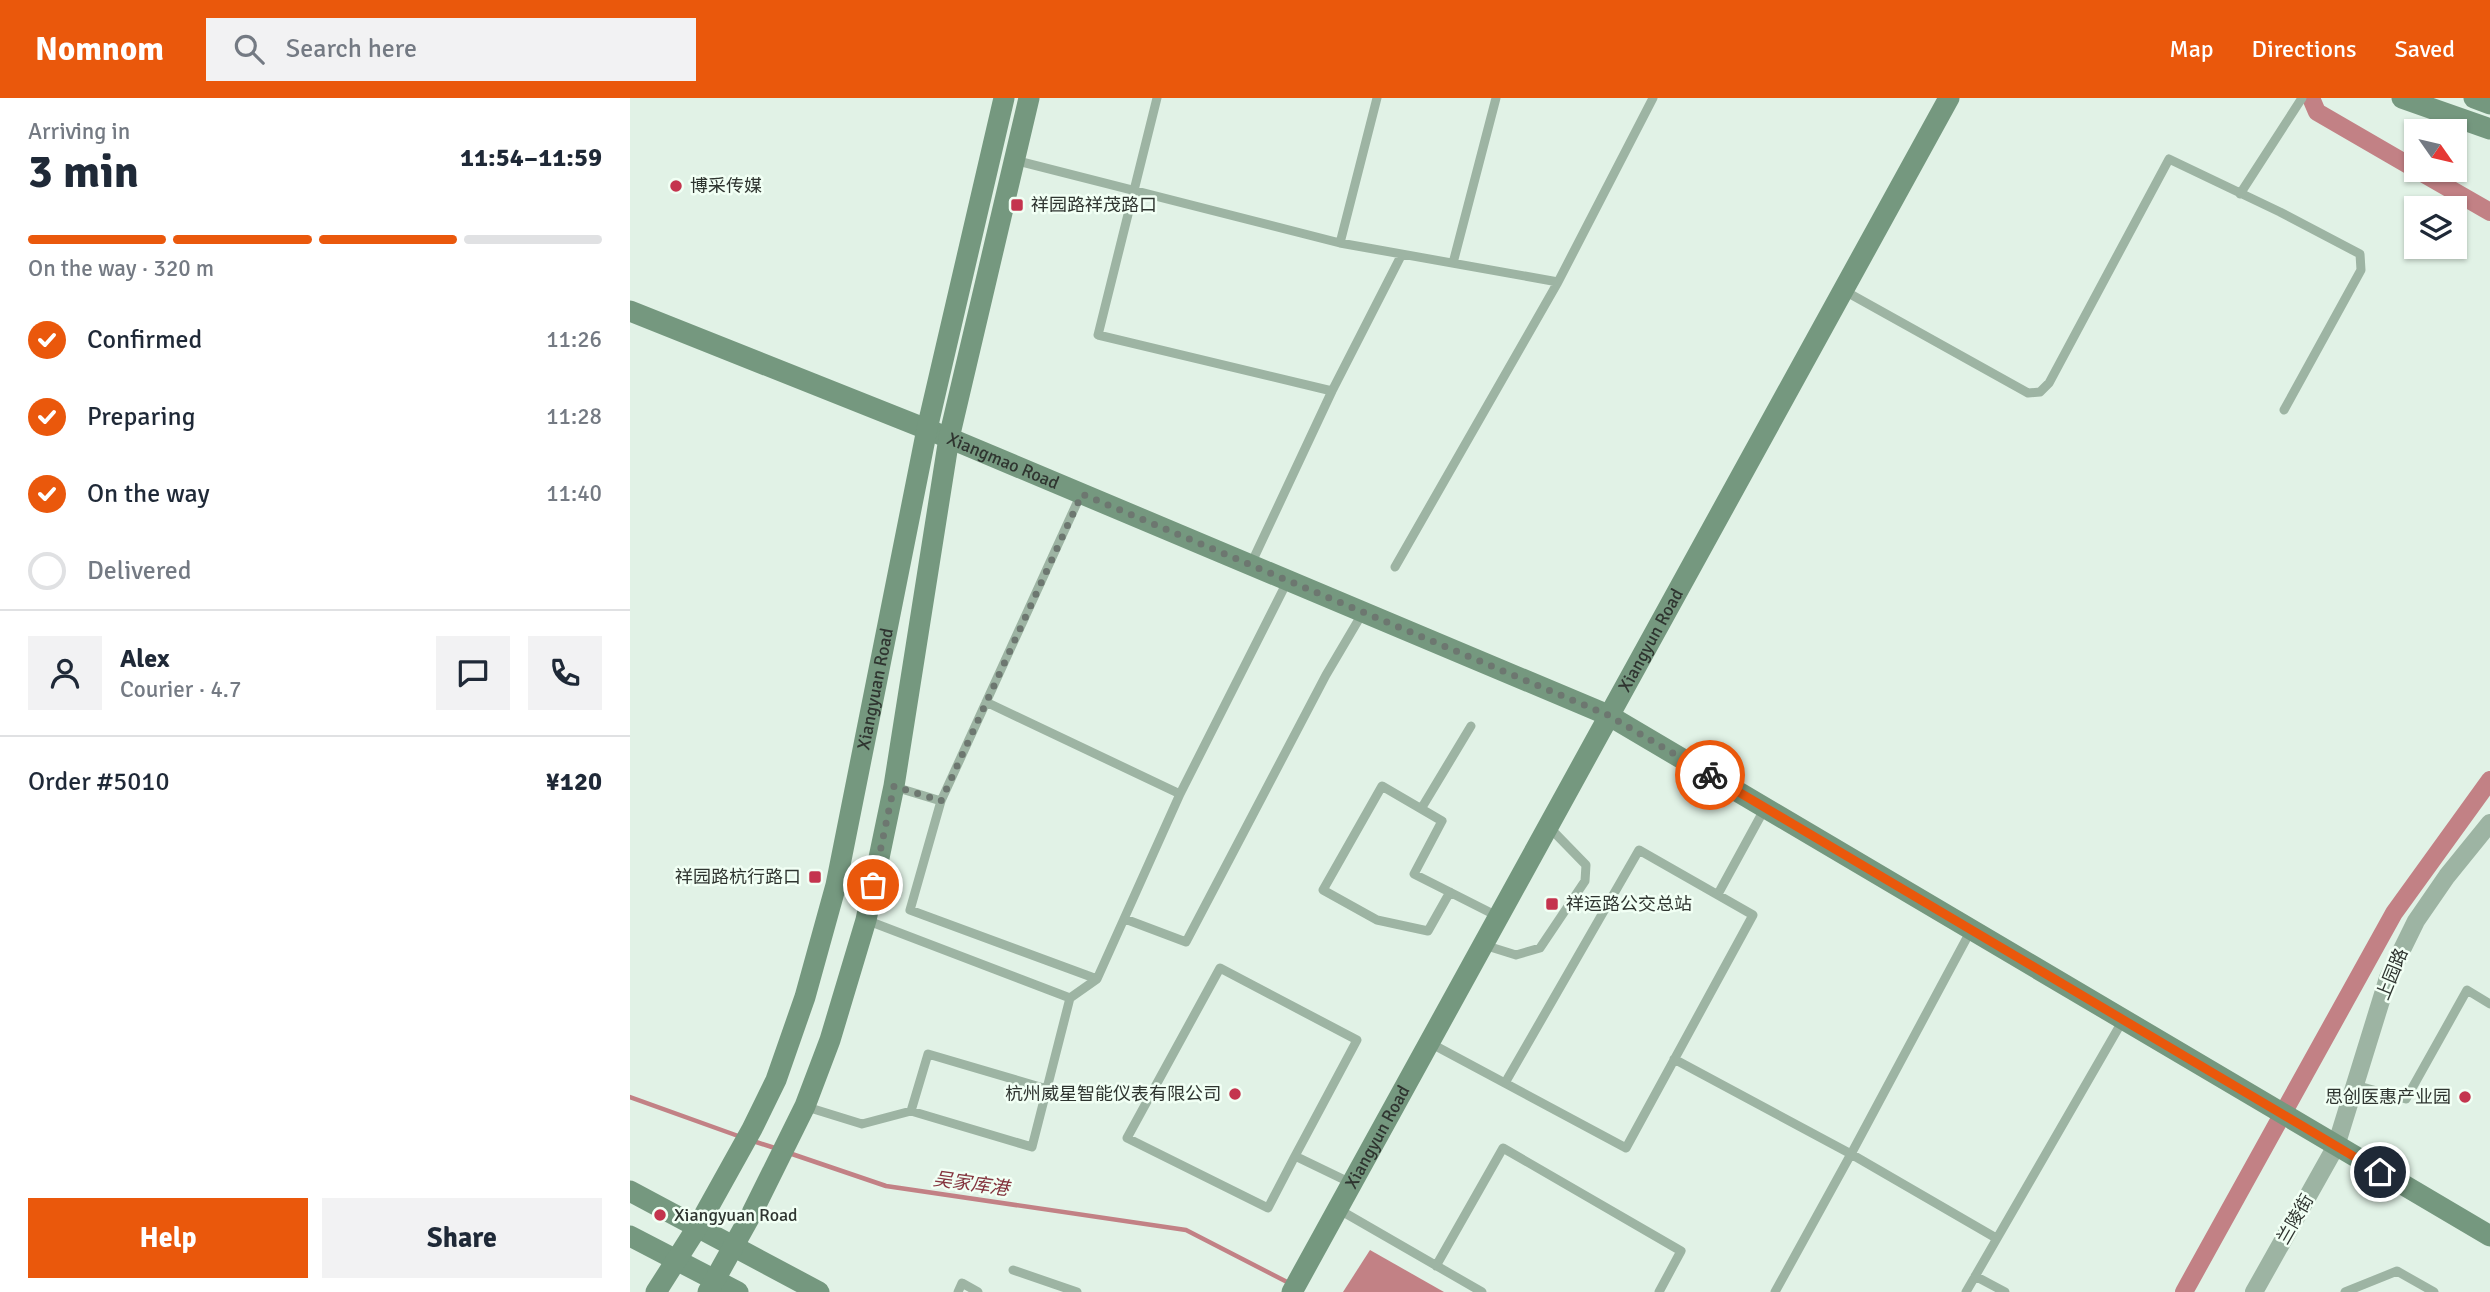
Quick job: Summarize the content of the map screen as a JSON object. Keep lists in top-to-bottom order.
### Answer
{
  "streets": {
    "street": [
      "Xiangmao Road",
      "Xiangyun Road",
      "Xiangyuan Road",
      "上园路",
      "兰陵街"
    ]
  },
  "crossings": [
    ["Xiangmao Road", "Xiangyun Road"],
    ["Xiangmao Road", "Xiangyuan Road"],
    ["Xiangmao Road", "上园路"],
    ["Xiangmao Road", "兰陵街"],
    ["上园路", "兰陵街"]
  ],
  "water": ["吴家库港"],
  "places": {
    "other": [
      "博采传媒",
      "杭州威星智能仪表有限公司",
      "思创医惠产业园",
      "Xiangyuan Road"
    ],
    "transit": ["祥园路祥茂路口", "祥园路杭行路口", "祥运路公交总站"]
  },
  "north": "bottom right",
  "page": {
    "header": "Nomnom",
    "search": "Search here",
    "nav": ["Map", "Directions", "Saved"],
    "heading": ["3 min", "Arriving in", "11:54–11:59"],
    "panel": [
      "Alex",
      "Courier · 4.7",
      "Order #5010",
      "¥120"
    ],
    "bar": "On the way · 320 m",
    "list": [
      ["Confirmed", "11:26"],
      ["Preparing", "11:28"],
      ["On the way", "11:40"],
      "Delivered"
    ],
    "buttons": ["Help", "Share"]
  }
}
